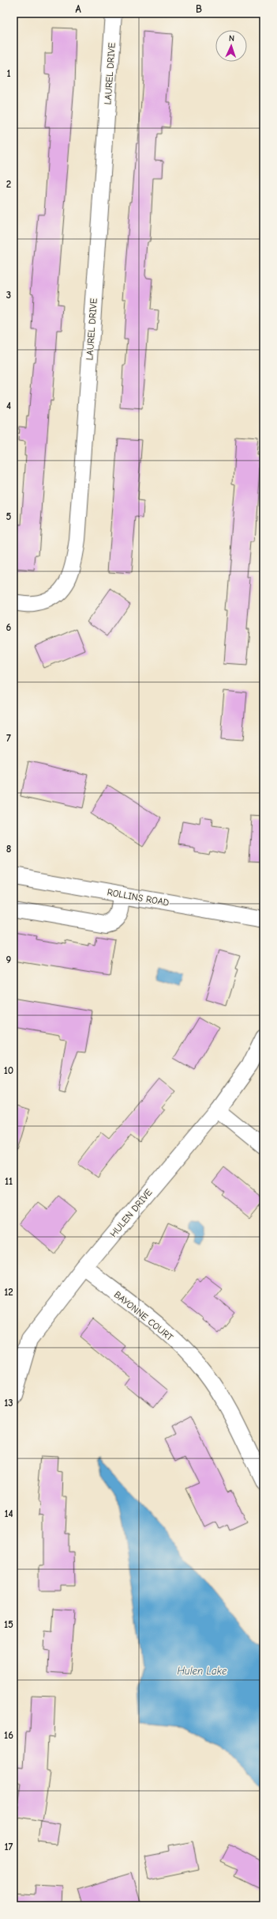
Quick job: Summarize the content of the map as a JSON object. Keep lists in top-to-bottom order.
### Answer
{
  "streets": {
    "street": [
      "LAUREL DRIVE",
      "ROLLINS ROAD",
      "HULEN DRIVE",
      "BAYONNE COURT"
    ]
  },
  "crossings": [
    ["HULEN DRIVE", "BAYONNE COURT"]
  ],
  "water": ["Hulen Lake"],
  "north": "top",
  "grid": {
    "columns": ["A", "B"],
    "rows": [
      "1",
      "2",
      "3",
      "4",
      "5",
      "6",
      "7",
      "8",
      "9",
      "10",
      "11",
      "12",
      "13",
      "14",
      "15",
      "16",
      "17"
    ]
  }
}
